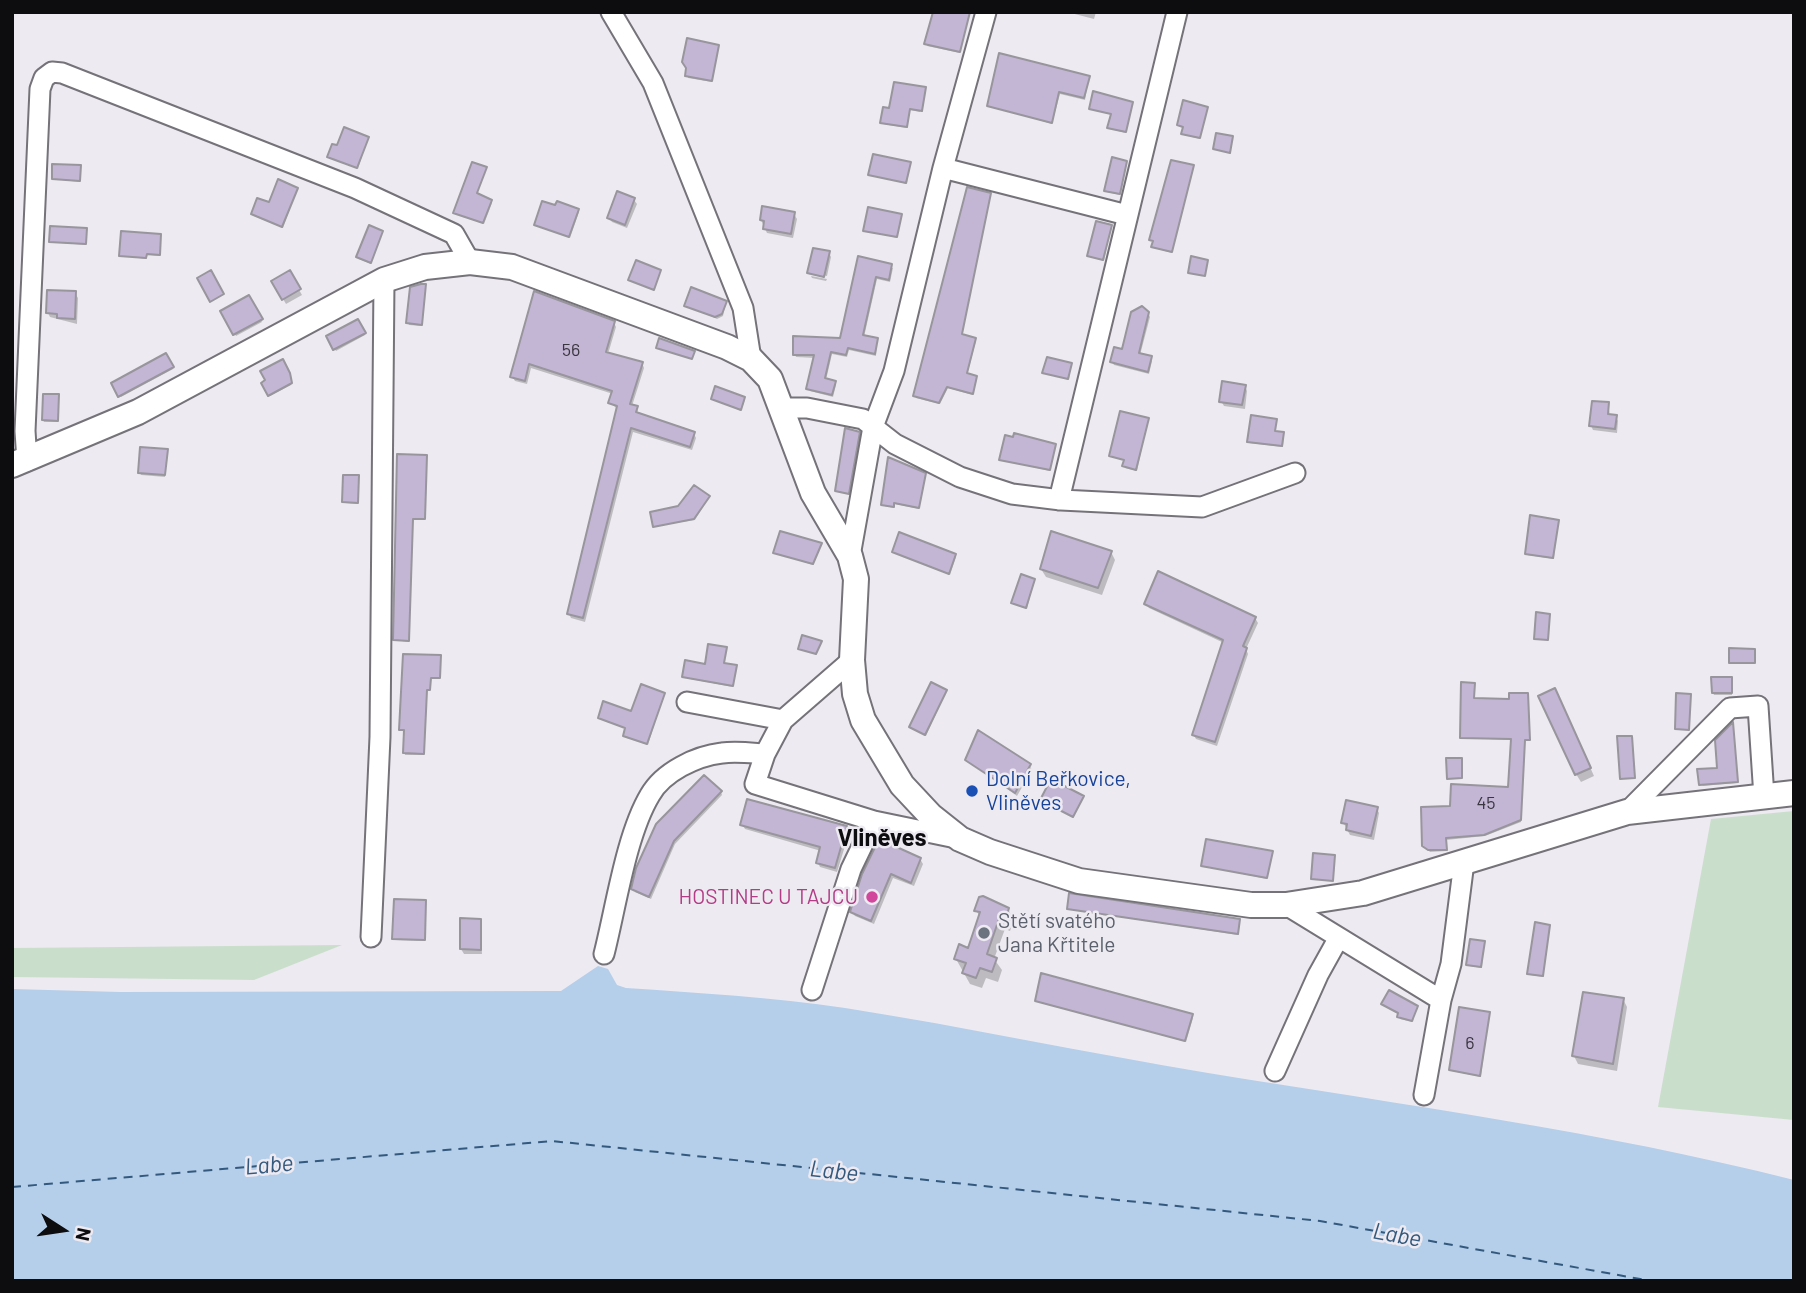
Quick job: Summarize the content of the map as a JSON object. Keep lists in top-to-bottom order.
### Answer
{
  "districts": ["Vliněves"],
  "water": ["Labe"],
  "places": ["Dolní Beřkovice, Vliněves", "HOSTINEC U TAJCU", "Stětí svatého Jana Křtitele"],
  "house_numbers": ["56", "45", "6"],
  "north": "right"
}
